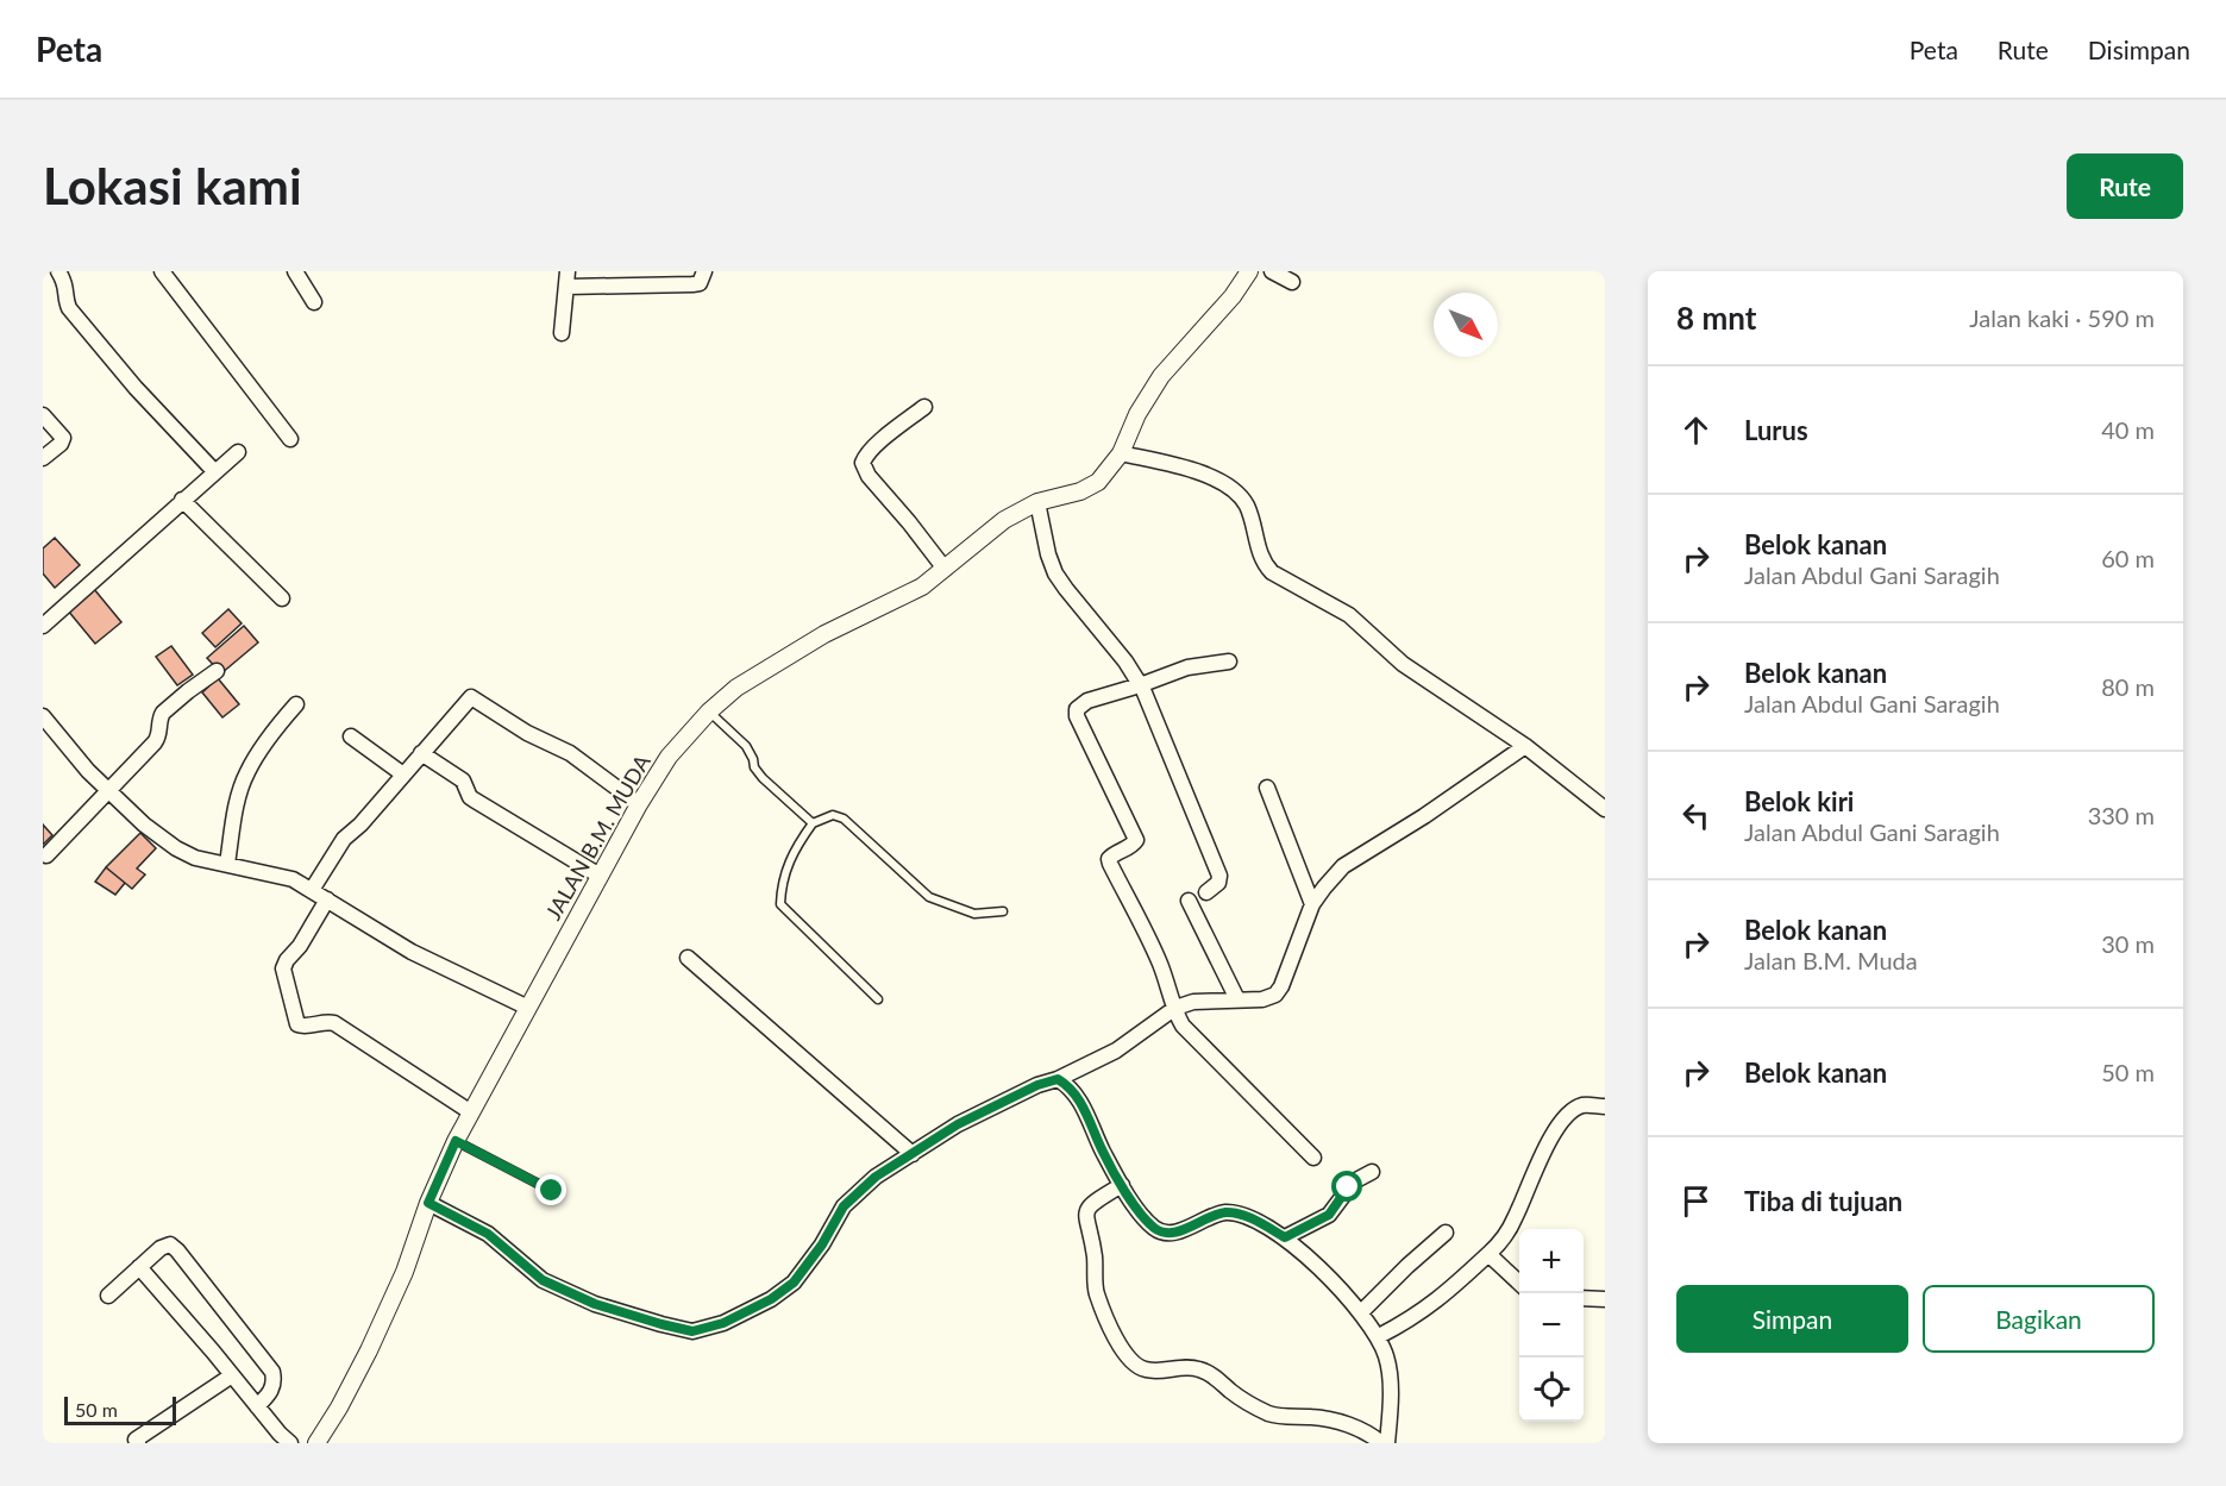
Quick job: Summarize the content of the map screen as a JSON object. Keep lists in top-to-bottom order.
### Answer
{
  "streets": {
    "street": ["JALAN B.M. MUDA"]
  },
  "scale_bar": "50 m",
  "north": "bottom right",
  "page": {
    "header": "Peta",
    "nav": ["Peta", "Rute", "Disimpan"],
    "buttons": [
      "Rute",
      ["Simpan", "Bagikan"]
    ],
    "title": "Lokasi kami",
    "heading": ["8 mnt", "Jalan kaki · 590 m"],
    "list": [
      ["Lurus", "40 m"],
      ["Belok kanan", "Jalan Abdul Gani Saragih", "60 m"],
      ["Belok kanan", "Jalan Abdul Gani Saragih", "80 m"],
      ["Belok kiri", "Jalan Abdul Gani Saragih", "330 m"],
      ["Belok kanan", "Jalan B.M. Muda", "30 m"],
      ["Belok kanan", "50 m"],
      "Tiba di tujuan"
    ],
    "map_buttons": ["+", "−"],
    "scale": "50 m"
  }
}
